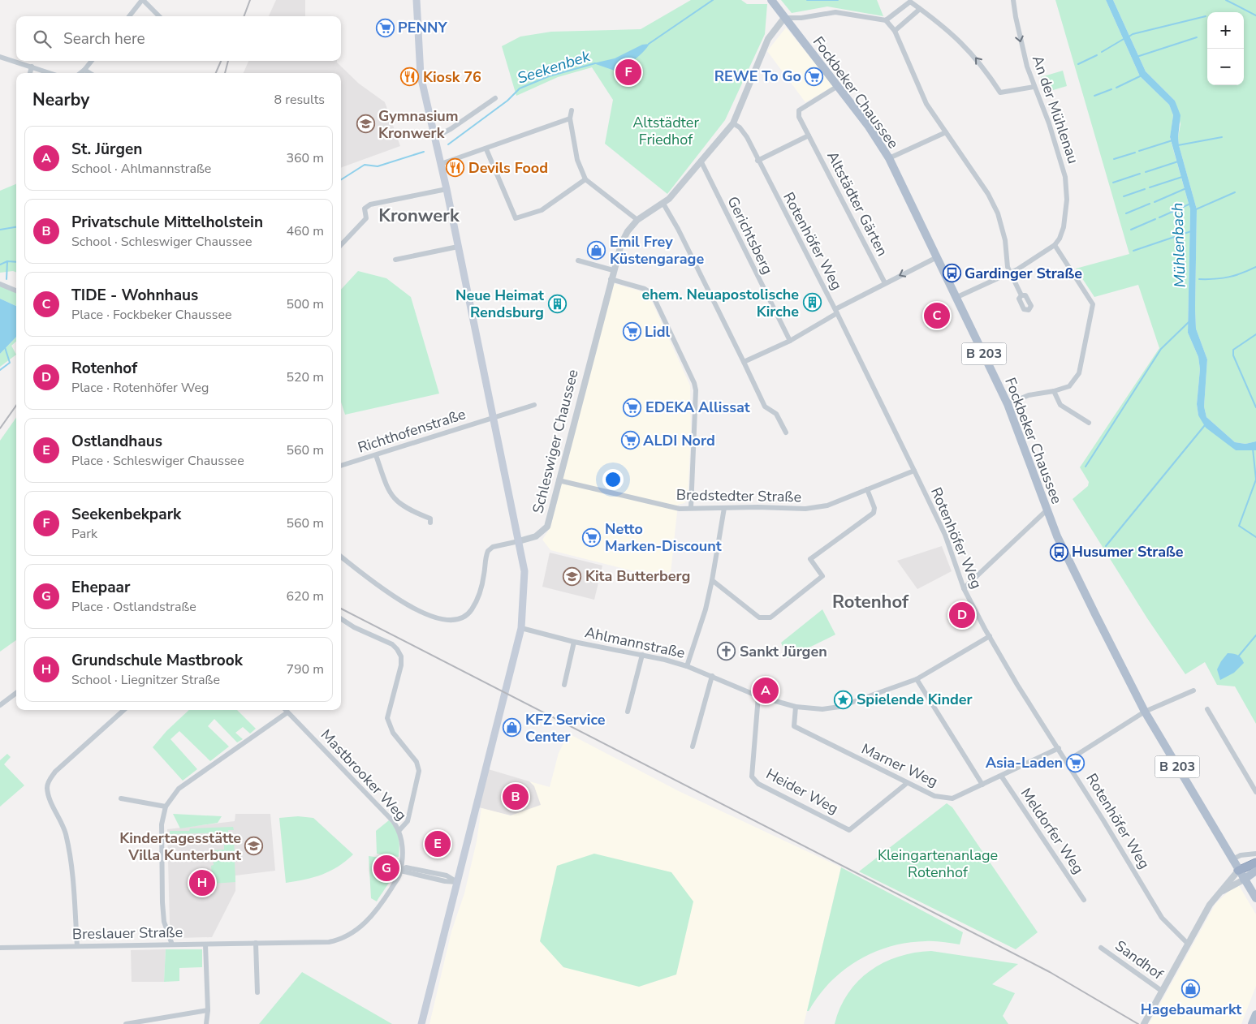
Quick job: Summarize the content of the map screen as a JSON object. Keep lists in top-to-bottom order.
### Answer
{
  "streets": {
    "main road": ["Fockbeker Chaussee", "B 203"],
    "street": [
      "An der Mühlenau",
      "Altstädter Gärten",
      "Gerichtsberg",
      "Rotenhöfer Weg",
      "Richthofenstraße",
      "Schleswiger Chaussee",
      "Bredstedter Straße",
      "Ahlmannstraße",
      "Marner Weg",
      "Mastbrooker Weg",
      "Heider Weg",
      "Meldorfer Weg",
      "Breslauer Straße",
      "Sandhof"
    ]
  },
  "crossings": [
    ["Fockbeker Chaussee", "Altstädter Gärten"],
    ["Fockbeker Chaussee", "Schleswiger Chaussee"],
    ["Gerichtsberg", "Schleswiger Chaussee"],
    ["Rotenhöfer Weg", "Schleswiger Chaussee"],
    ["Rotenhöfer Weg", "Bredstedter Straße"],
    ["Rotenhöfer Weg", "Ahlmannstraße"],
    ["Rotenhöfer Weg", "Marner Weg"],
    ["Schleswiger Chaussee", "Bredstedter Straße"],
    ["Ahlmannstraße", "Marner Weg"],
    ["Ahlmannstraße", "Heider Weg"],
    ["Marner Weg", "Heider Weg"],
    ["Marner Weg", "Meldorfer Weg"],
    ["Mastbrooker Weg", "Breslauer Straße"]
  ],
  "districts": ["Kronwerk", "Rotenhof"],
  "water": ["Seekenbek", "Mühlenbach"],
  "parks": ["Altstädter Friedhof", "Kleingartenanlage Rotenhof"],
  "places": {
    "supermarket": [
      "PENNY",
      "REWE To Go",
      "Lidl",
      "EDEKA Allissat",
      "ALDI Nord",
      "Netto Marken-Discount",
      "Asia-Laden"
    ],
    "restaurant": ["Kiosk 76", "Devils Food"],
    "school or university": ["Gymnasium Kronwerk", "Kita Butterberg", "Kindertagesstätte Villa Kunterbunt"],
    "shop": ["Emil Frey Küstengarage", "KFZ Service Center", "Hagebaumarkt"],
    "bus stop": ["Gardinger Straße", "Husumer Straße"],
    "building": ["ehem. Neuapostolische Kirche", "Neue Heimat Rendsburg"],
    "church": ["Sankt Jürgen"],
    "place": ["Spielende Kinder"]
  },
  "page": {
    "map_buttons": ["+", "−"],
    "search": "Search here",
    "pins": [
      "F",
      "C",
      "D",
      "A",
      "B",
      "E",
      "G",
      "H"
    ],
    "heading": ["Nearby", "8 results"],
    "list": [
      {
        "mark": "A",
        "name": "St. Jürgen",
        "note": "School · Ahlmannstraße",
        "value": "360 m"
      },
      {
        "mark": "B",
        "name": "Privatschule Mittelholstein",
        "note": "School · Schleswiger Chaussee",
        "value": "460 m"
      },
      {
        "mark": "C",
        "name": "TIDE - Wohnhaus",
        "note": "Place · Fockbeker Chaussee",
        "value": "500 m"
      },
      {
        "mark": "D",
        "name": "Rotenhof",
        "note": "Place · Rotenhöfer Weg",
        "value": "520 m"
      },
      {
        "mark": "E",
        "name": "Ostlandhaus",
        "note": "Place · Schleswiger Chaussee",
        "value": "560 m"
      },
      {
        "mark": "F",
        "name": "Seekenbekpark",
        "note": "Park",
        "value": "560 m"
      },
      {
        "mark": "G",
        "name": "Ehepaar",
        "note": "Place · Ostlandstraße",
        "value": "620 m"
      },
      {
        "mark": "H",
        "name": "Grundschule Mastbrook",
        "note": "School · Liegnitzer Straße",
        "value": "790 m"
      }
    ]
  }
}
